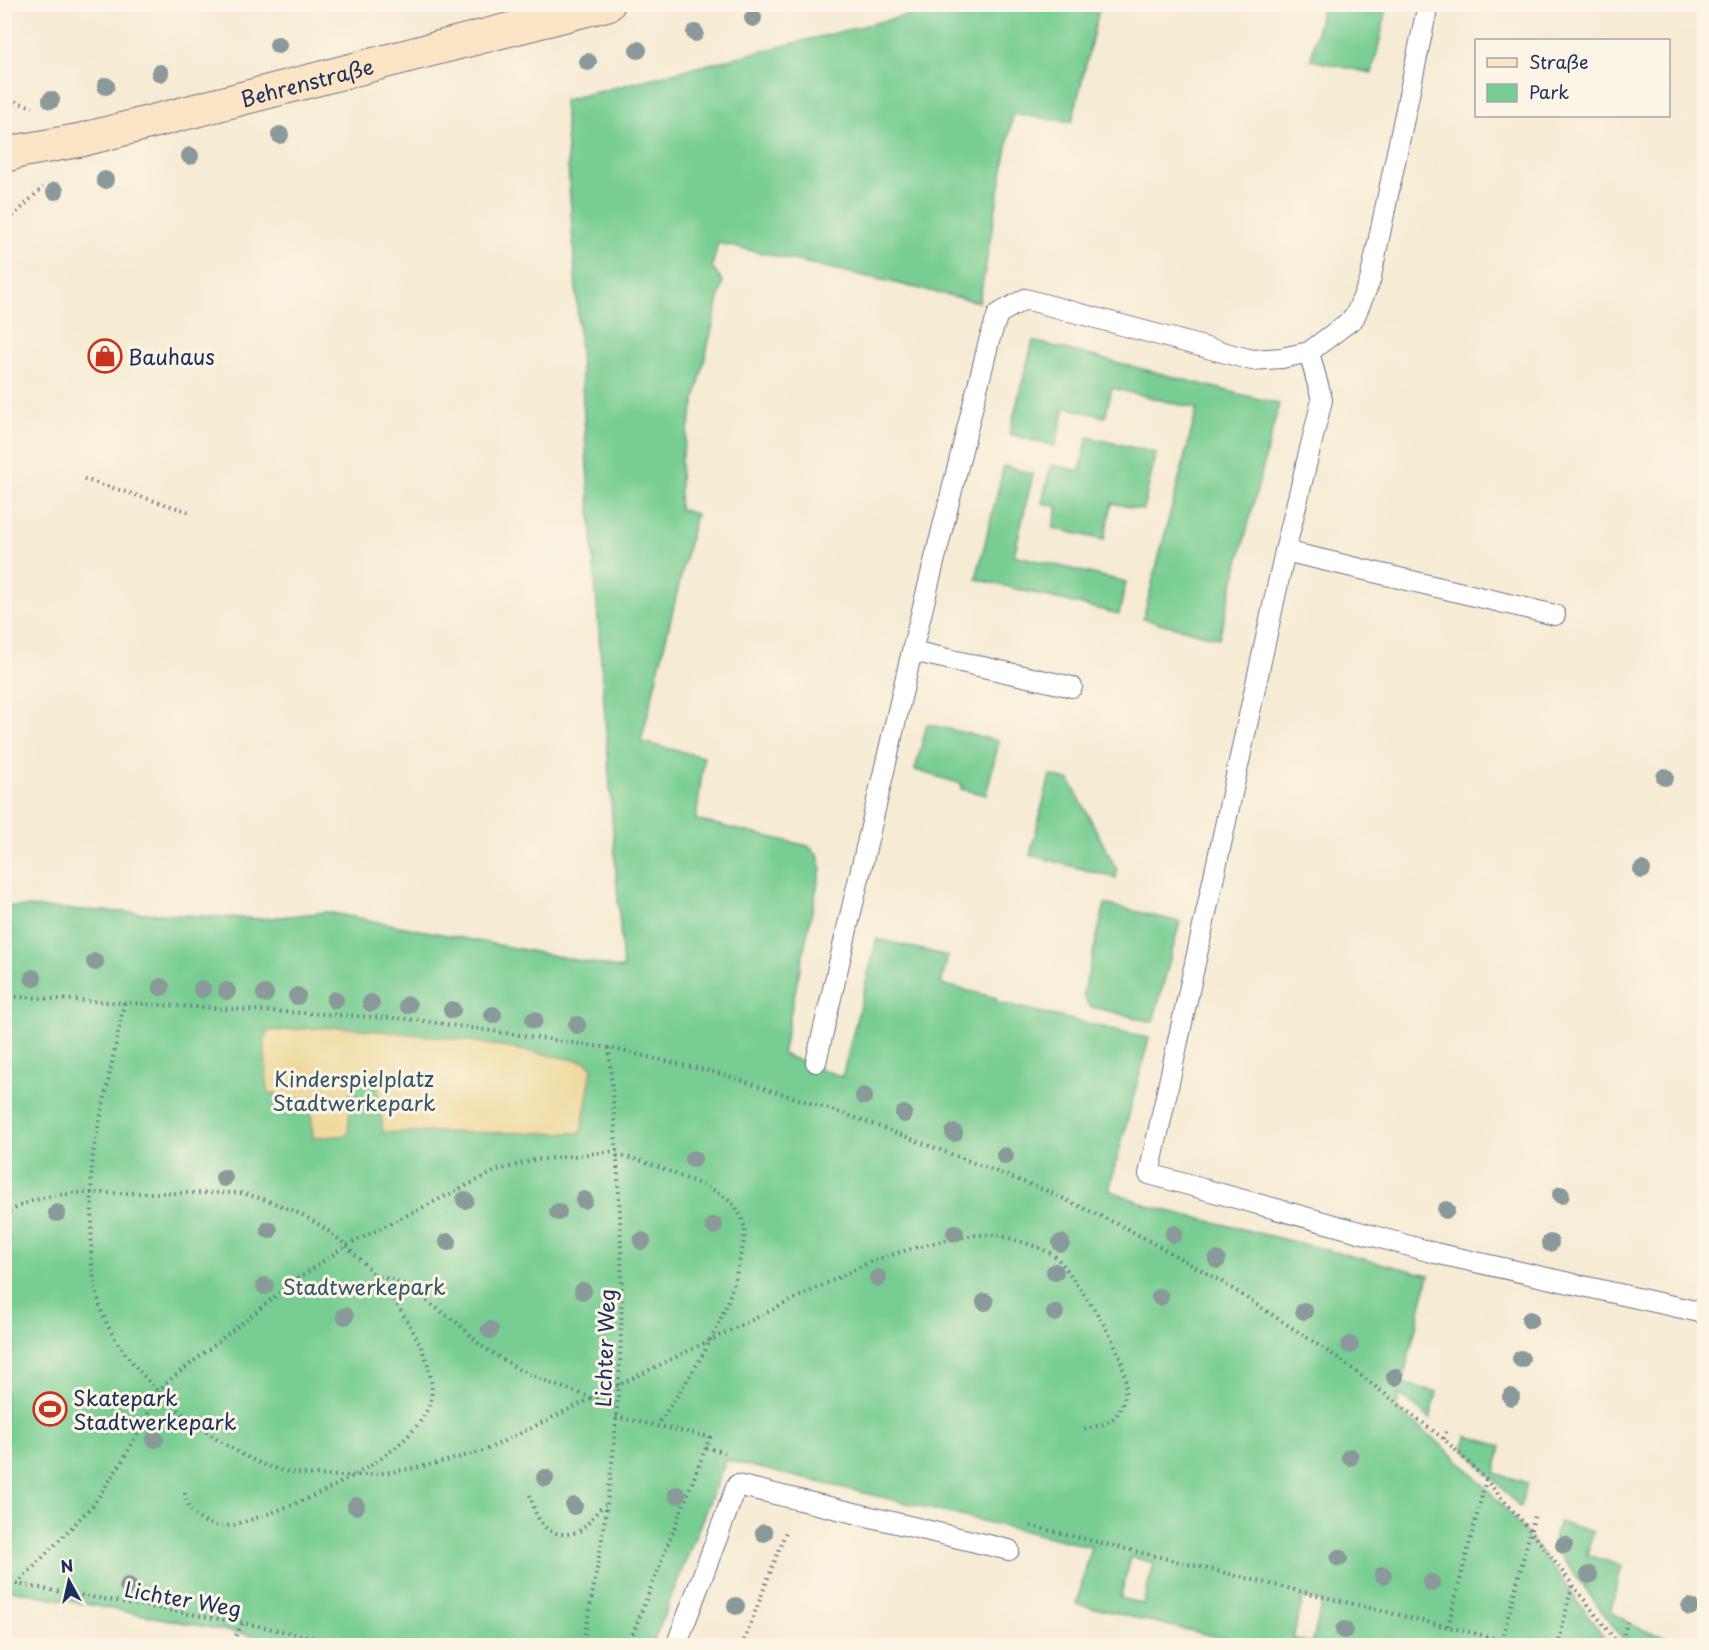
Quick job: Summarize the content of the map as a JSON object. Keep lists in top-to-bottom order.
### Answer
{
  "streets": {
    "street": ["Behrenstraße"],
    "path": ["Lichter Weg"]
  },
  "parks": ["Kinderspielplatz Stadtwerkepark", "Stadtwerkepark"],
  "places": {
    "shop": ["Bauhaus"],
    "sports": ["Skatepark Stadtwerkepark"]
  },
  "legend": ["Straße", "Park"],
  "north": "top"
}
